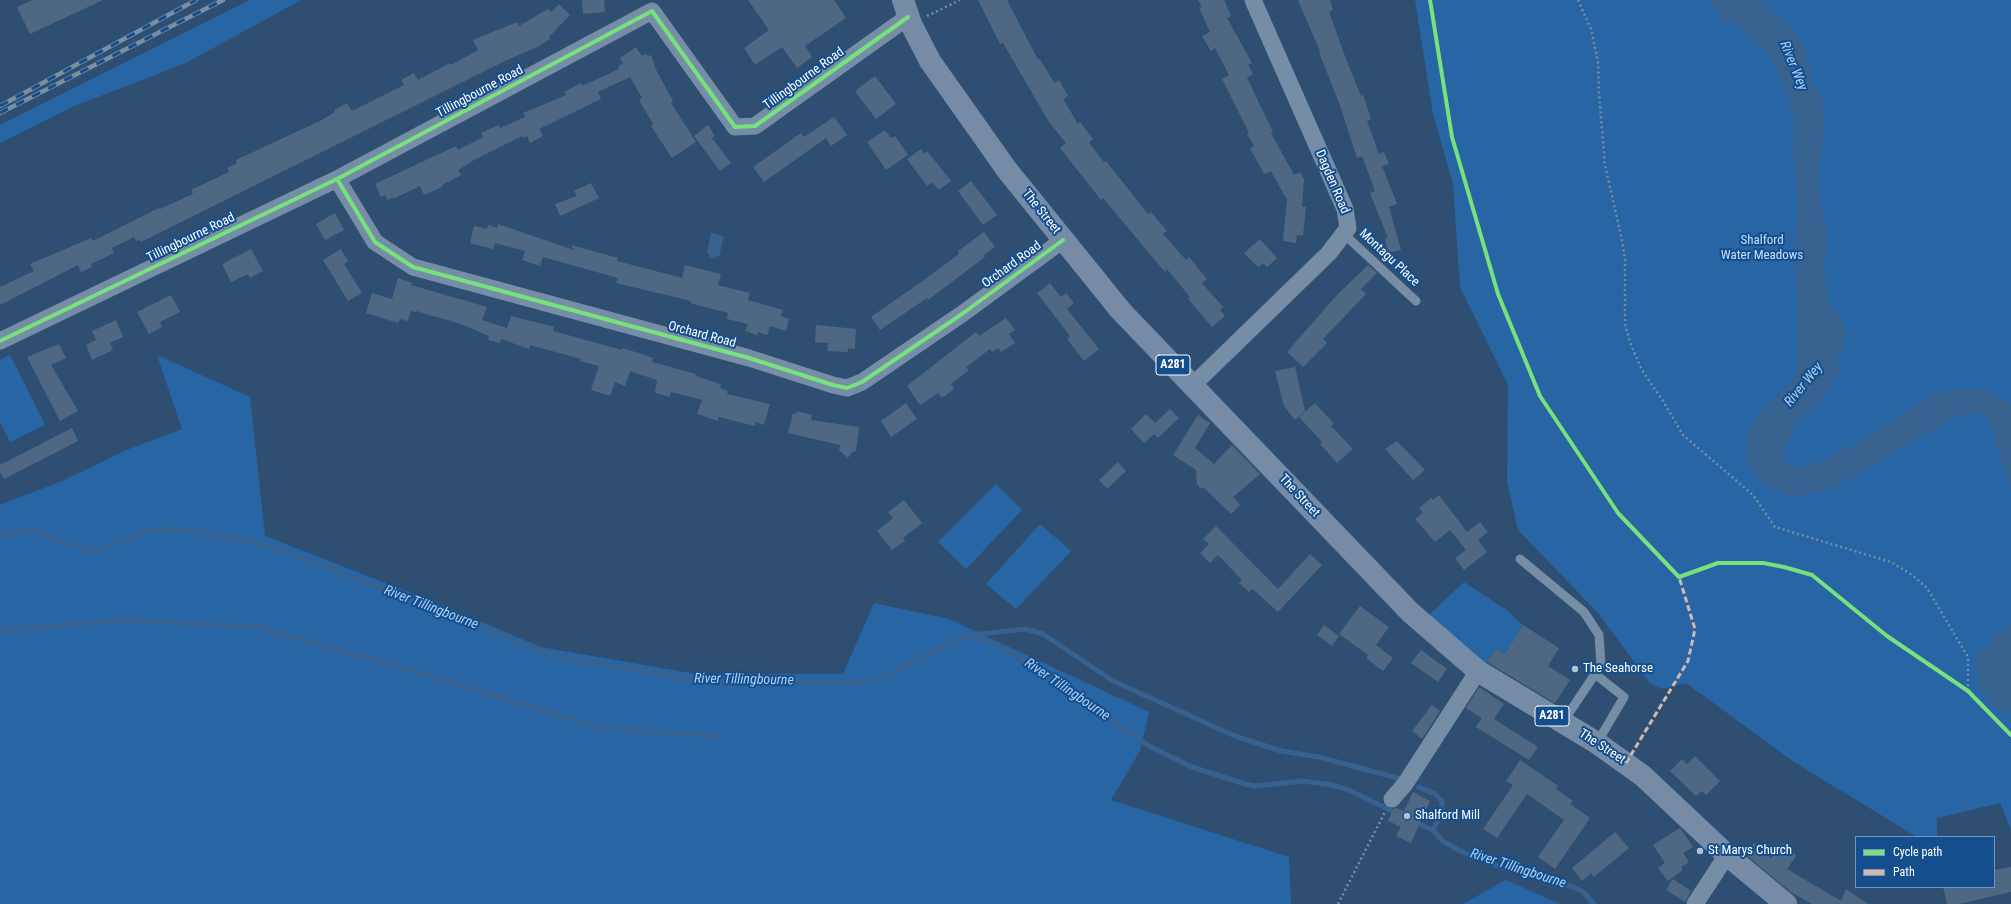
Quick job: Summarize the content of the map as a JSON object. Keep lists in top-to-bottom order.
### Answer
{
  "streets": {
    "main road": ["The Street", "A281"],
    "street": ["Tillingbourne Road", "Dagden Road", "Orchard Road"],
    "lane": ["Montagu Place"]
  },
  "crossings": [
    ["Tillingbourne Road", "The Street"],
    ["Tillingbourne Road", "Orchard Road"],
    ["Dagden Road", "Montagu Place"],
    ["The Street", "Orchard Road"]
  ],
  "water": ["River Wey", "River Tillingbourne"],
  "parks": ["Shalford Water Meadows"],
  "places": ["The Seahorse", "Shalford Mill", "St Marys Church"],
  "legend": ["Cycle path", "Path"]
}
